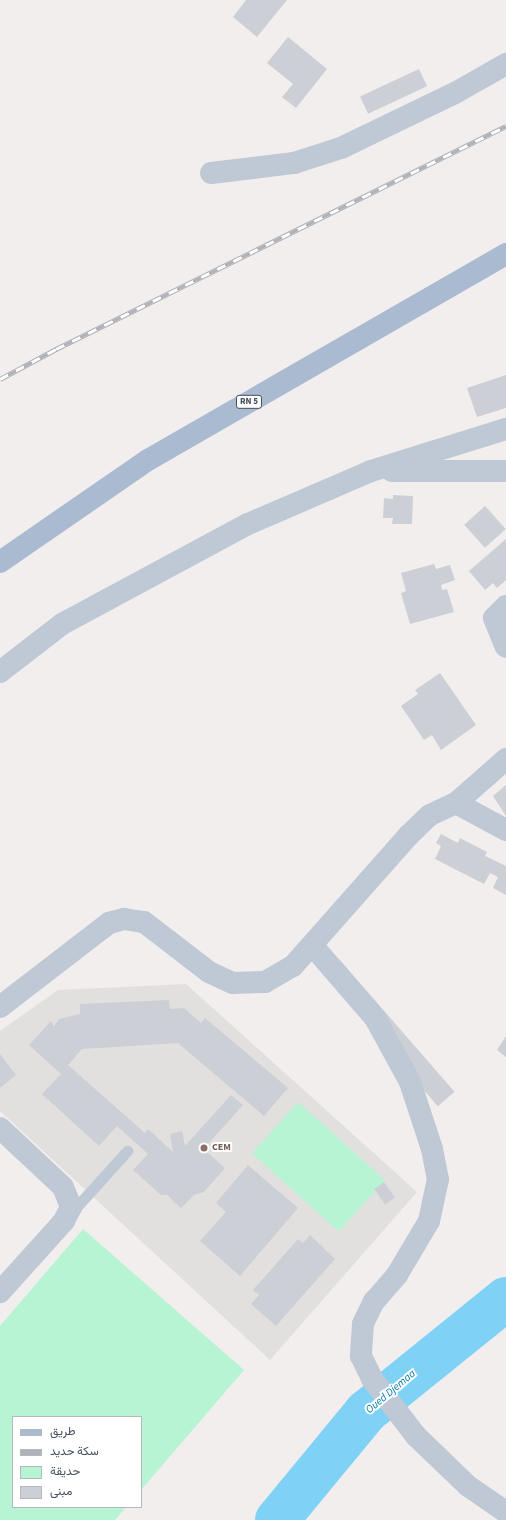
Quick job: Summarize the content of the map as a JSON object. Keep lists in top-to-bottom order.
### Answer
{
  "streets": {
    "main road": ["RN 5"]
  },
  "water": ["Oued Djemaa"],
  "places": ["CEM"],
  "legend": [
    "طريق",
    "سكة حديد",
    "حديقة",
    "مبنى"
  ]
}
